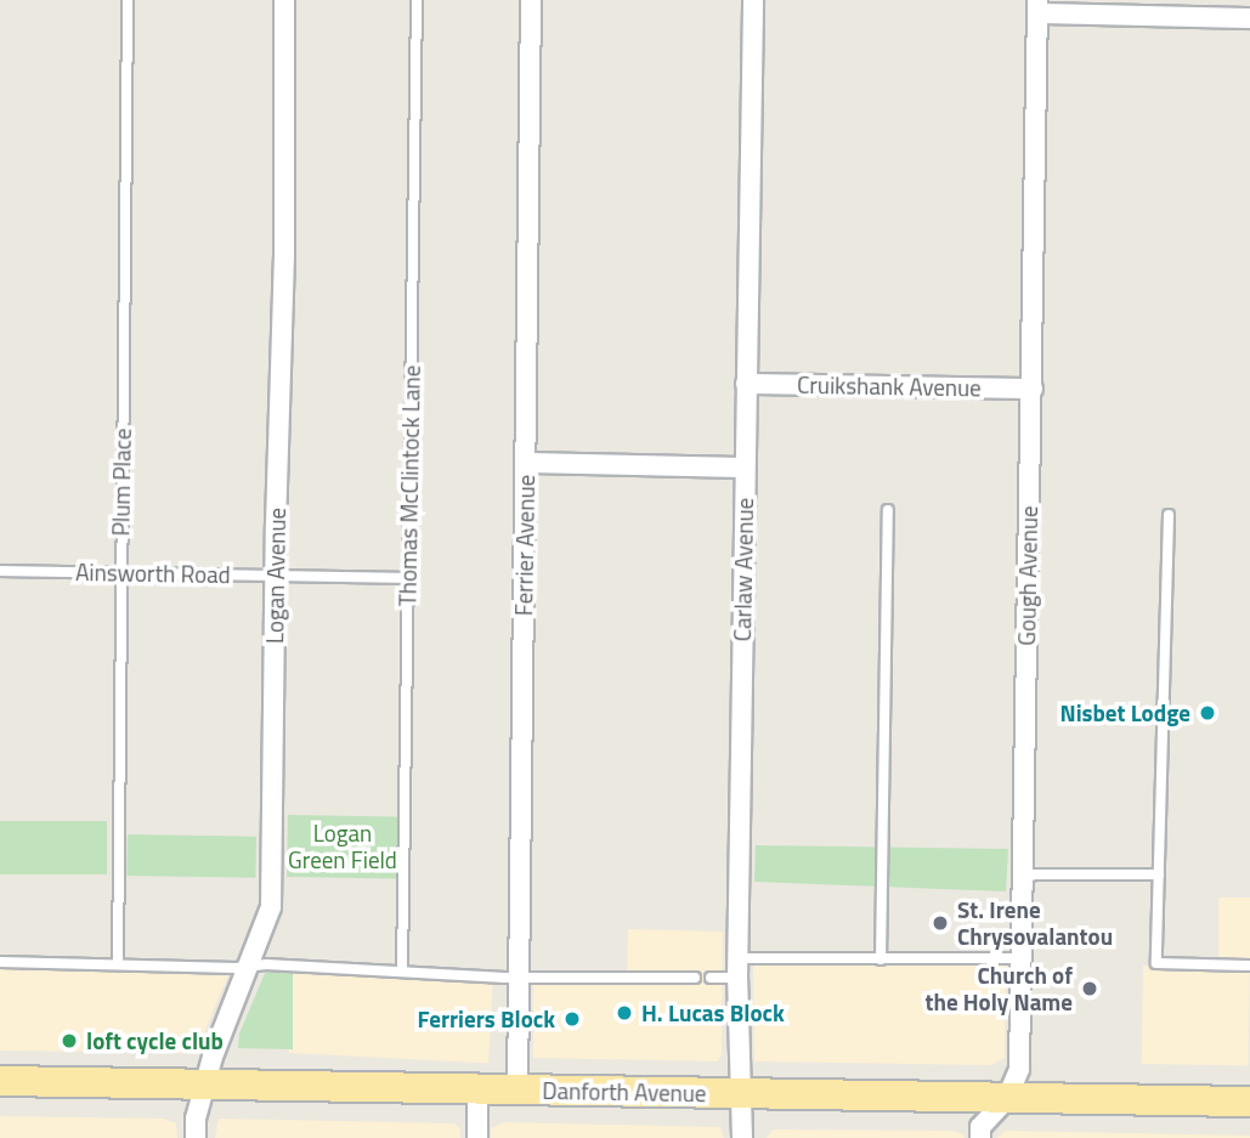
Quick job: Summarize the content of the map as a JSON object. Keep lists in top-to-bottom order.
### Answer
{
  "streets": {
    "main road": ["Danforth Avenue"],
    "street": [
      "Cruikshank Avenue",
      "Ferrier Avenue",
      "Carlaw Avenue",
      "Logan Avenue",
      "Gough Avenue"
    ],
    "lane": ["Plum Place", "Thomas McClintock Lane", "Ainsworth Road"]
  },
  "crossings": [
    ["Cruikshank Avenue", "Carlaw Avenue"],
    ["Cruikshank Avenue", "Gough Avenue"],
    ["Plum Place", "Ainsworth Road"],
    ["Thomas McClintock Lane", "Ainsworth Road"],
    ["Ferrier Avenue", "Danforth Avenue"],
    ["Carlaw Avenue", "Danforth Avenue"],
    ["Ainsworth Road", "Logan Avenue"],
    ["Logan Avenue", "Danforth Avenue"],
    ["Gough Avenue", "Danforth Avenue"]
  ],
  "parks": ["Logan Green Field"],
  "places": [
    "Nisbet Lodge",
    "St. Irene Chrysovalantou",
    "Church of the Holy Name",
    "H. Lucas Block",
    "Ferriers Block",
    "loft cycle club"
  ]
}
